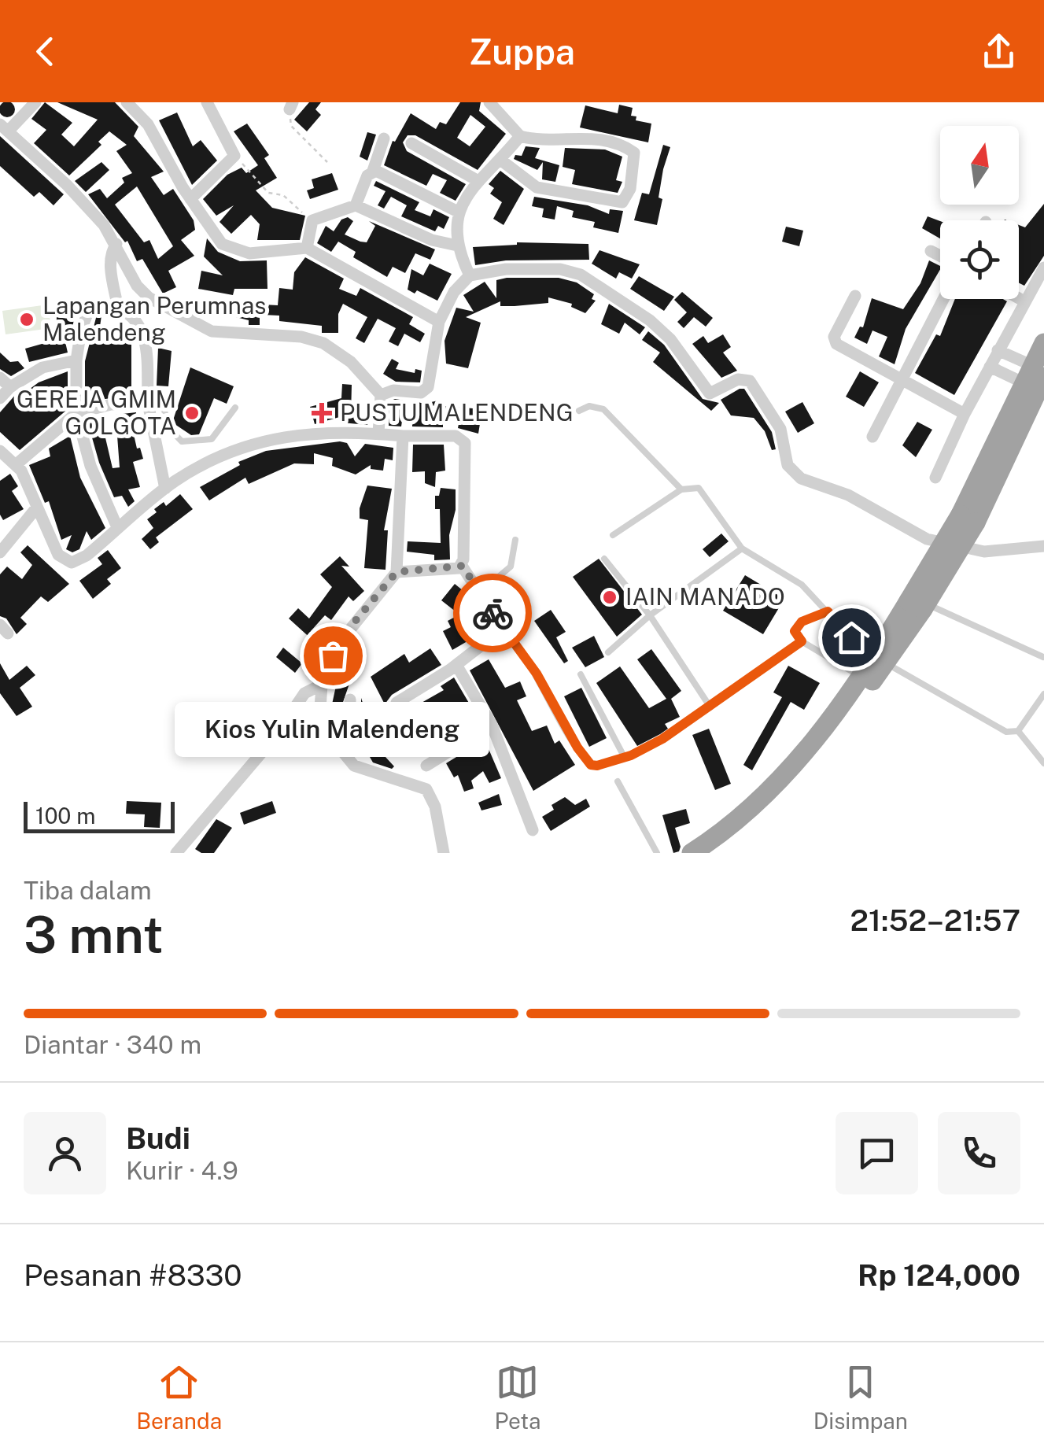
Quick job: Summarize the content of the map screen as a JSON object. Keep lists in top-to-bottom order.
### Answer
{
  "places": {
    "other": [
      "Lapangan Perumnas Malendeng",
      "GEREJA GMIM GOLGOTA",
      "IAIN MANADO",
      "Kios Yulin Malendeng"
    ],
    "health": ["PUSTU MALENDENG"]
  },
  "scale_bar": "100 m",
  "north": "top",
  "page": {
    "header": "Zuppa",
    "bubble": "Kios Yulin Malendeng",
    "scale": "100 m",
    "heading": ["3 mnt", "Tiba dalam", "21:52–21:57"],
    "panel": [
      "Budi",
      "Kurir · 4.9",
      "Pesanan #8330",
      "Rp 124,000"
    ],
    "bar": "Diantar · 340 m",
    "tabs": ["Beranda", "Peta", "Disimpan"]
  }
}
